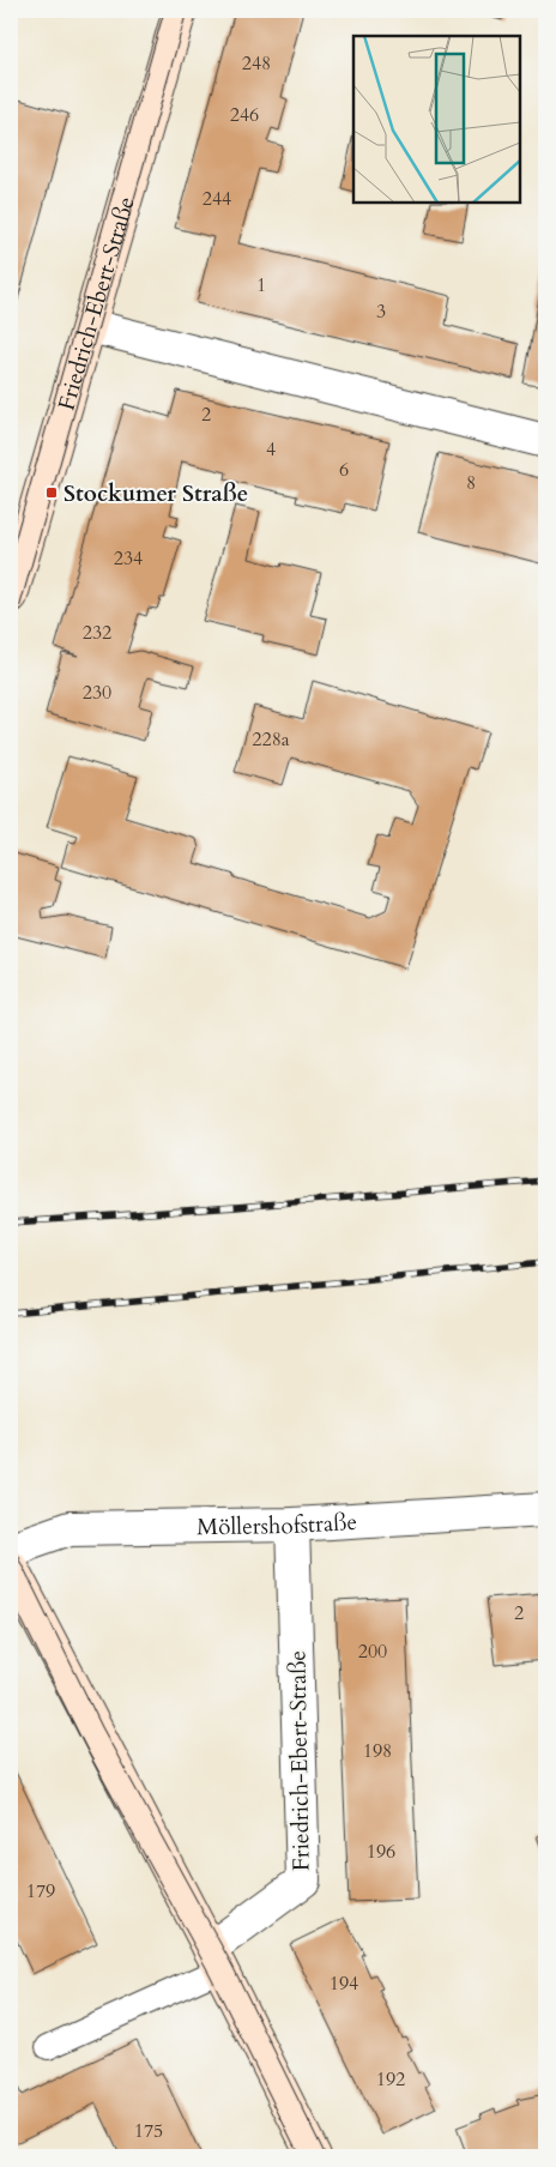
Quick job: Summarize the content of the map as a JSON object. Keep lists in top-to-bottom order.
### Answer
{
  "streets": {
    "main road": ["Friedrich-Ebert-Straße"],
    "street": ["Möllershofstraße"]
  },
  "crossings": [
    ["Friedrich-Ebert-Straße", "Möllershofstraße"]
  ],
  "places": {
    "transit": ["Stockumer Straße"]
  },
  "house_numbers": [
    "248",
    "246",
    "244",
    "1",
    "3",
    "2",
    "4",
    "6",
    "8",
    "234",
    "232",
    "230",
    "228a",
    "2",
    "200",
    "198",
    "196",
    "179",
    "194",
    "192",
    "175"
  ]
}
